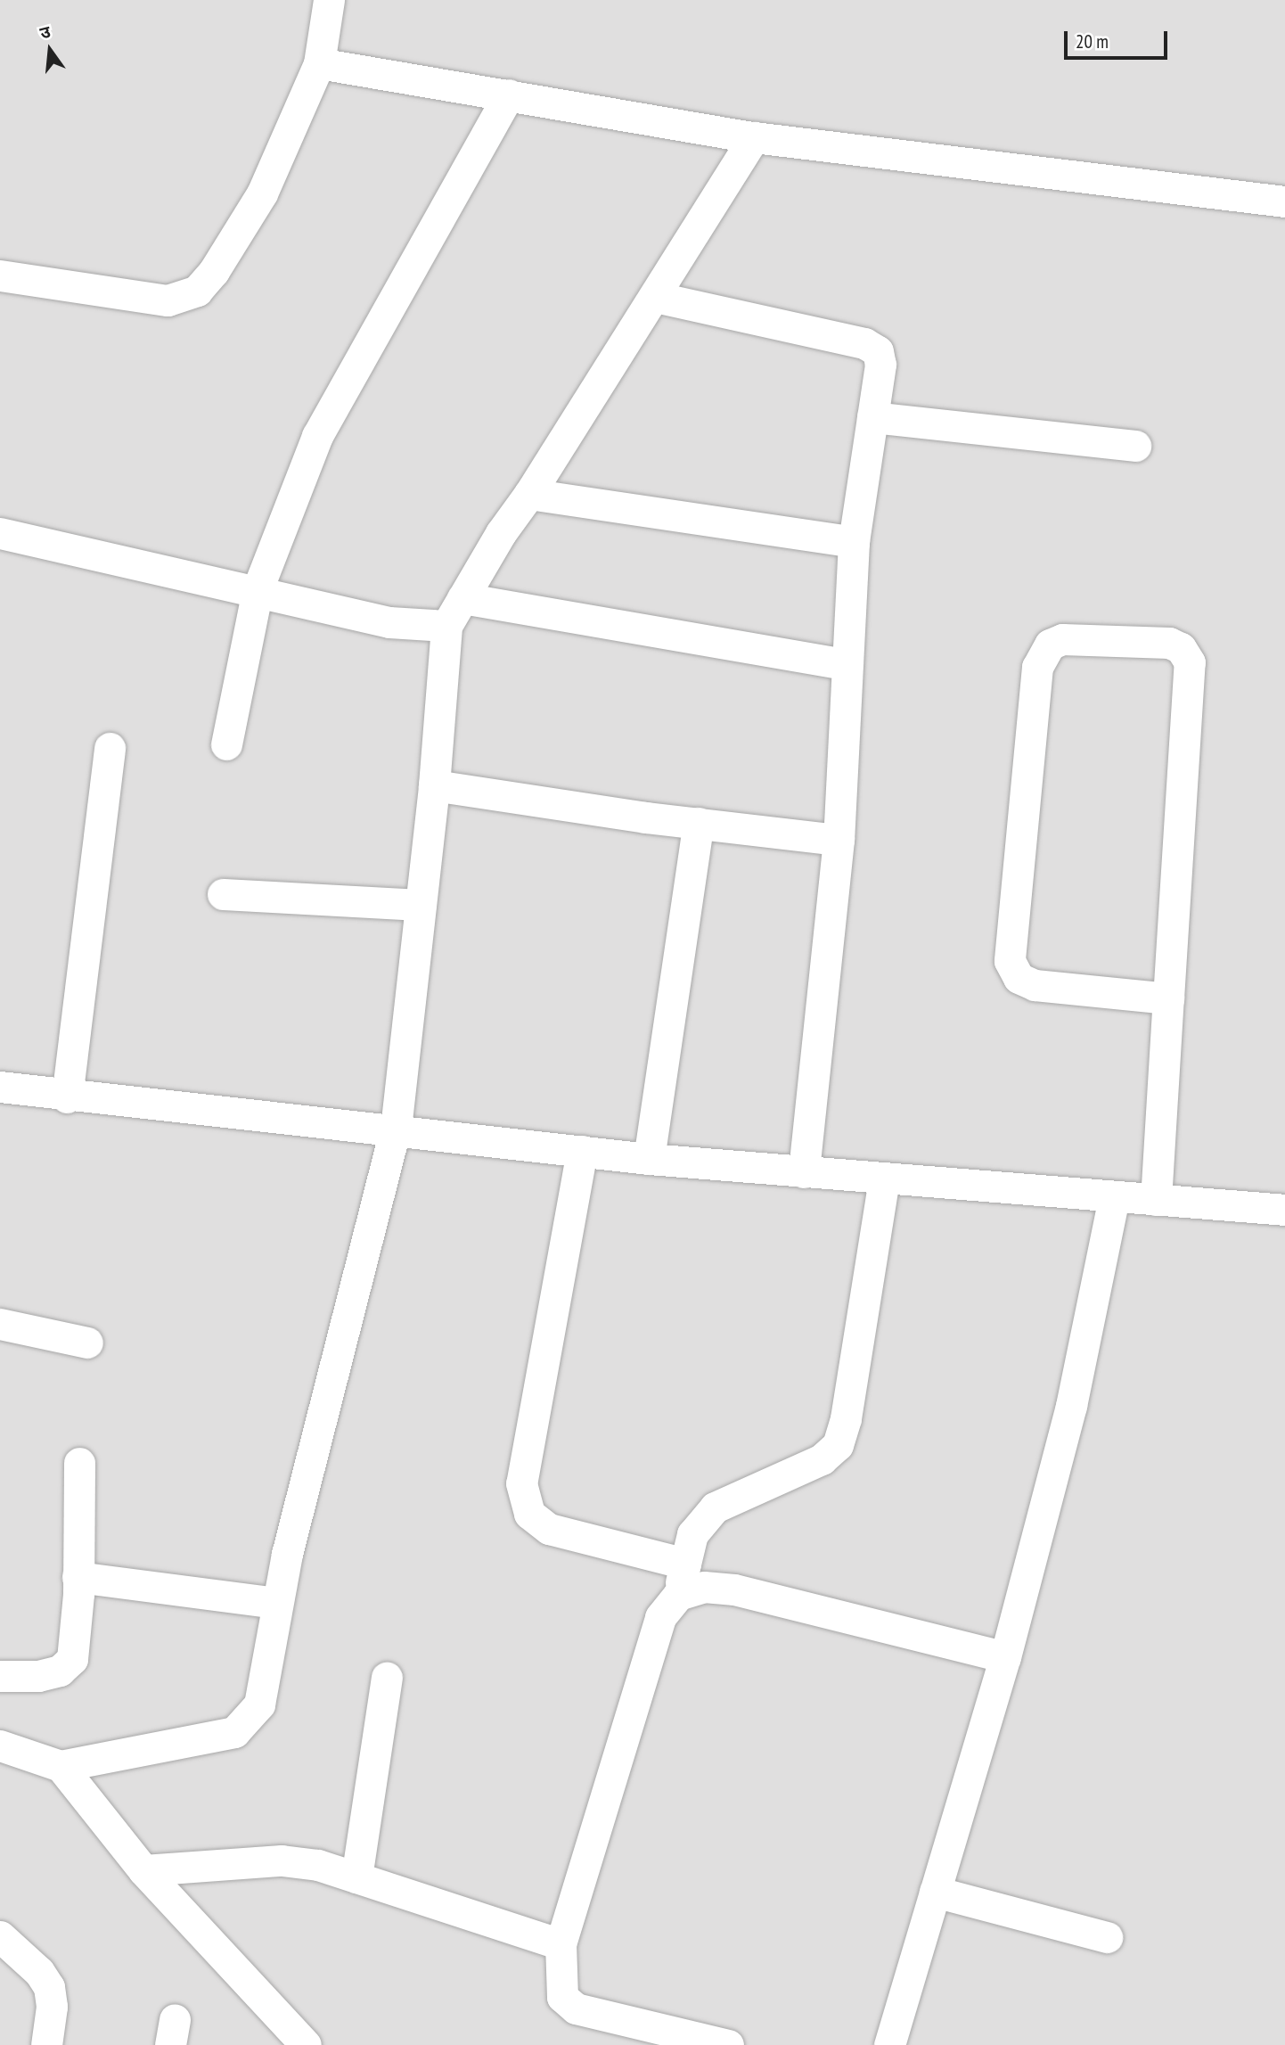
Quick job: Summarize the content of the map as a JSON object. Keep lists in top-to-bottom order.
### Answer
{
  "scale_bar": "20 m",
  "north": "top"
}
